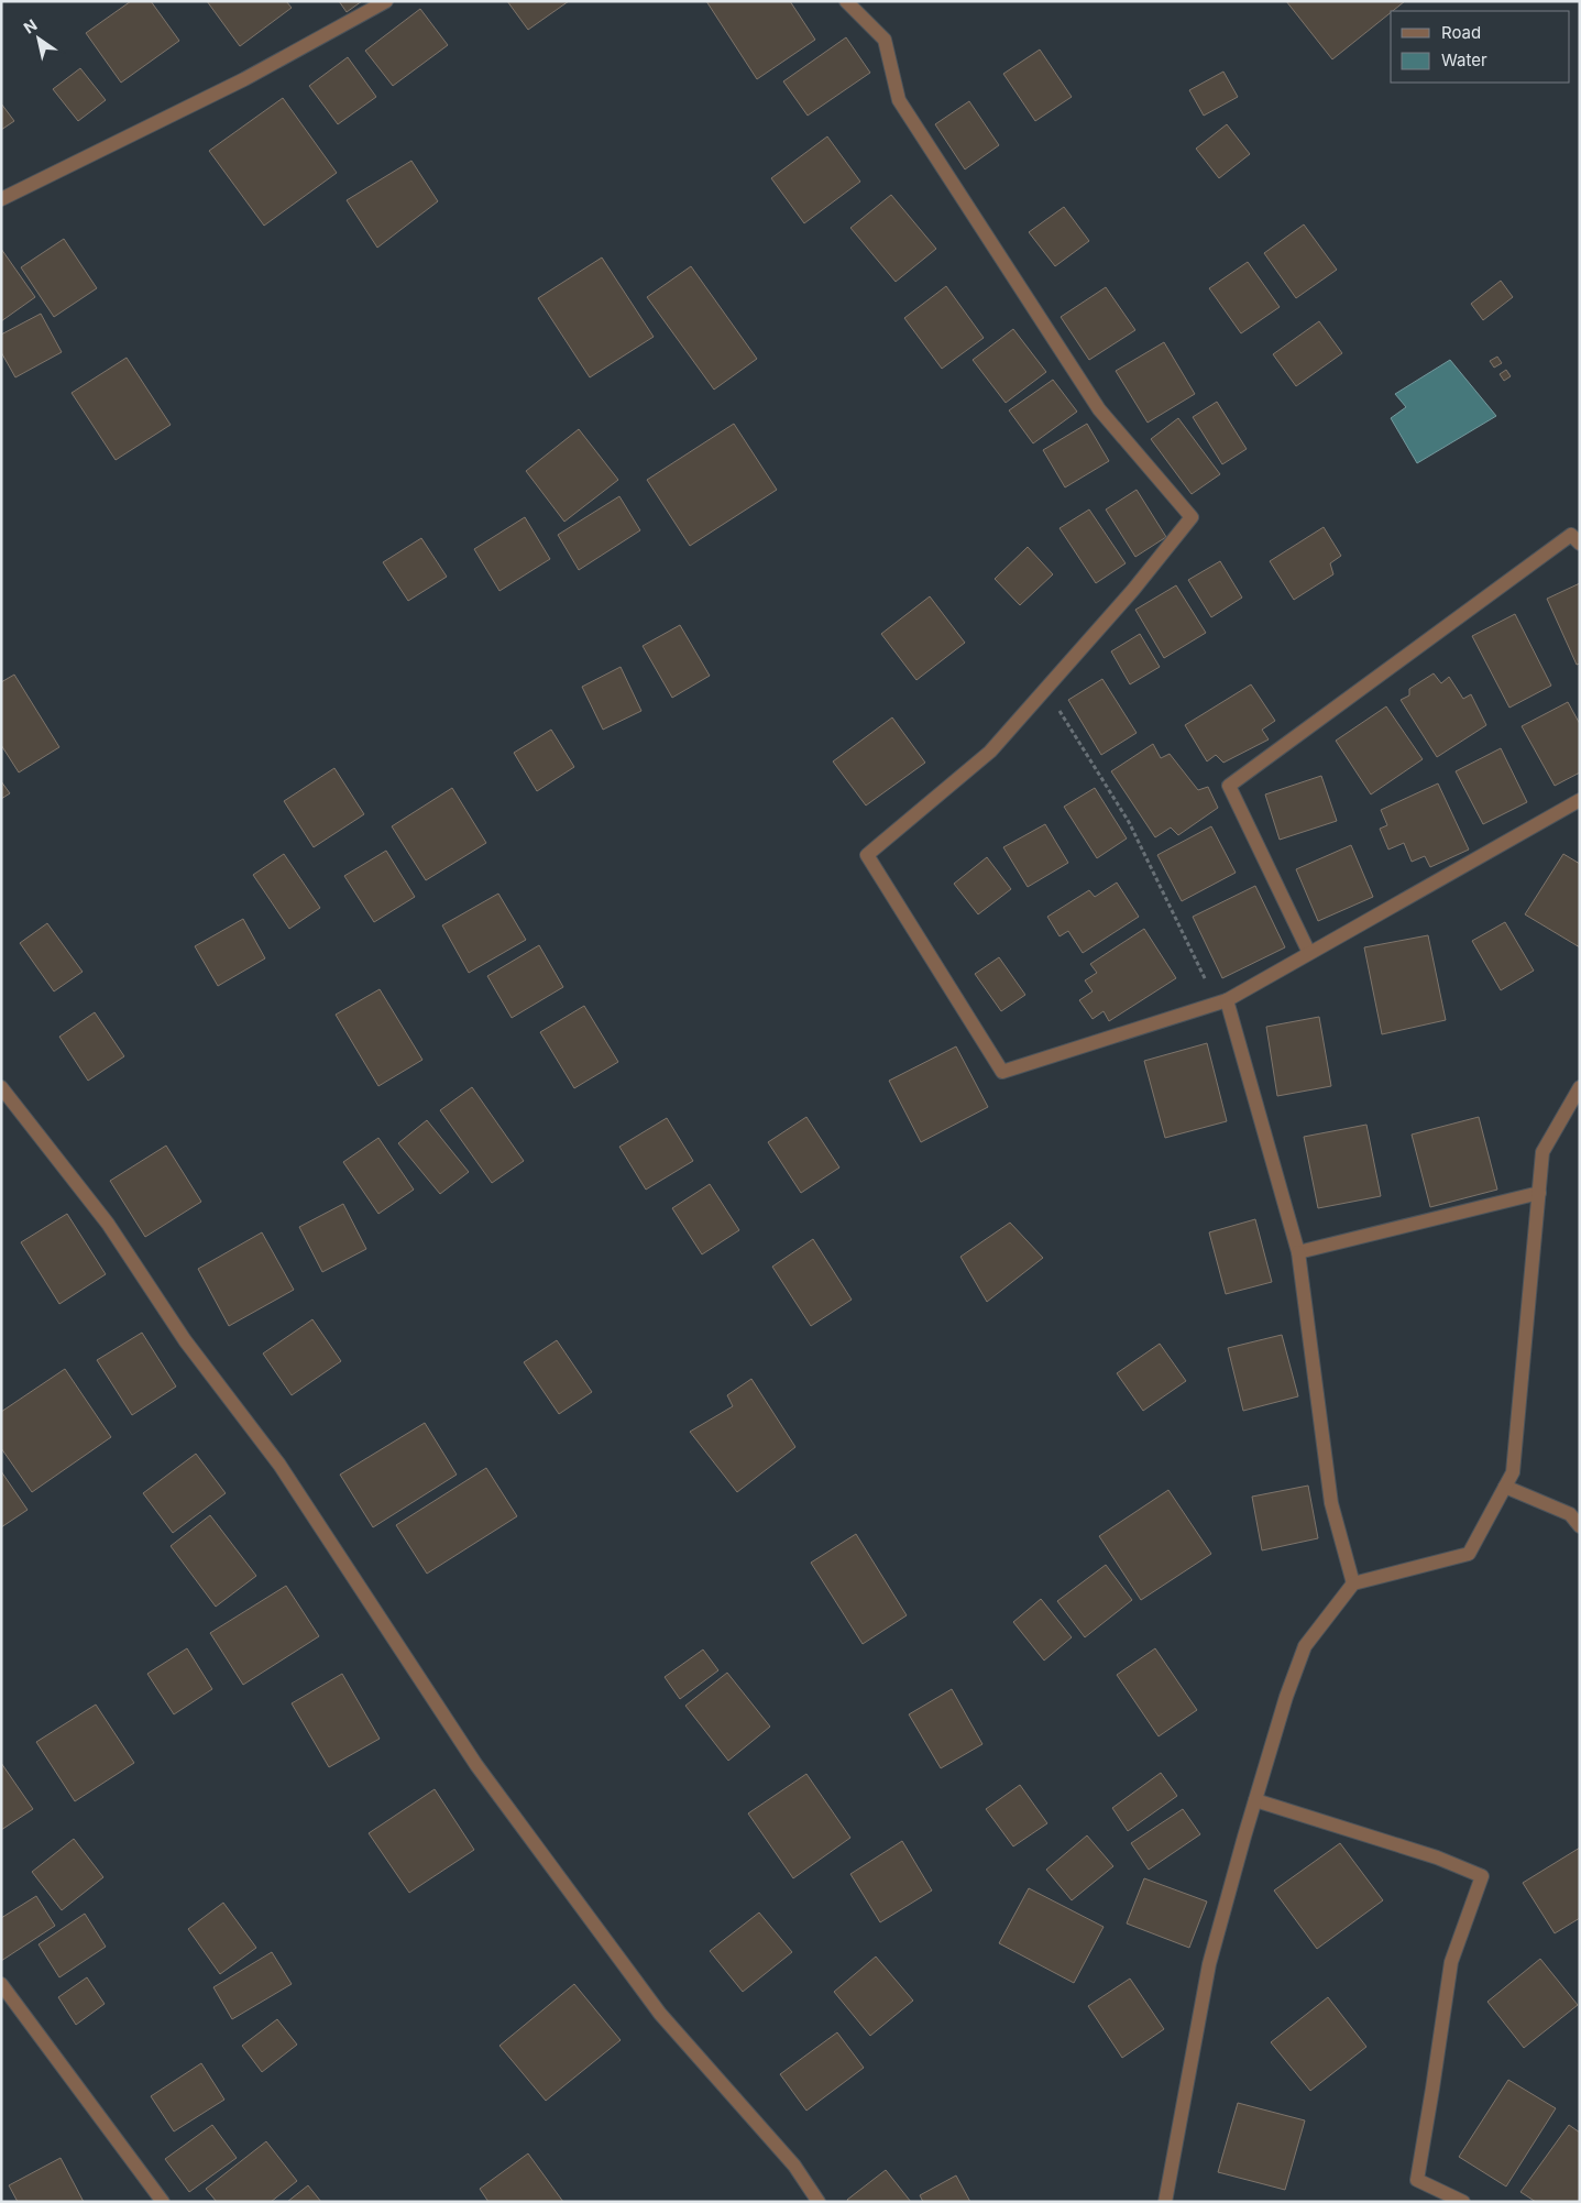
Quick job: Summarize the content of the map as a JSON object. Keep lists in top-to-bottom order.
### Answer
{
  "legend": ["Road", "Water"],
  "north": "top left"
}
